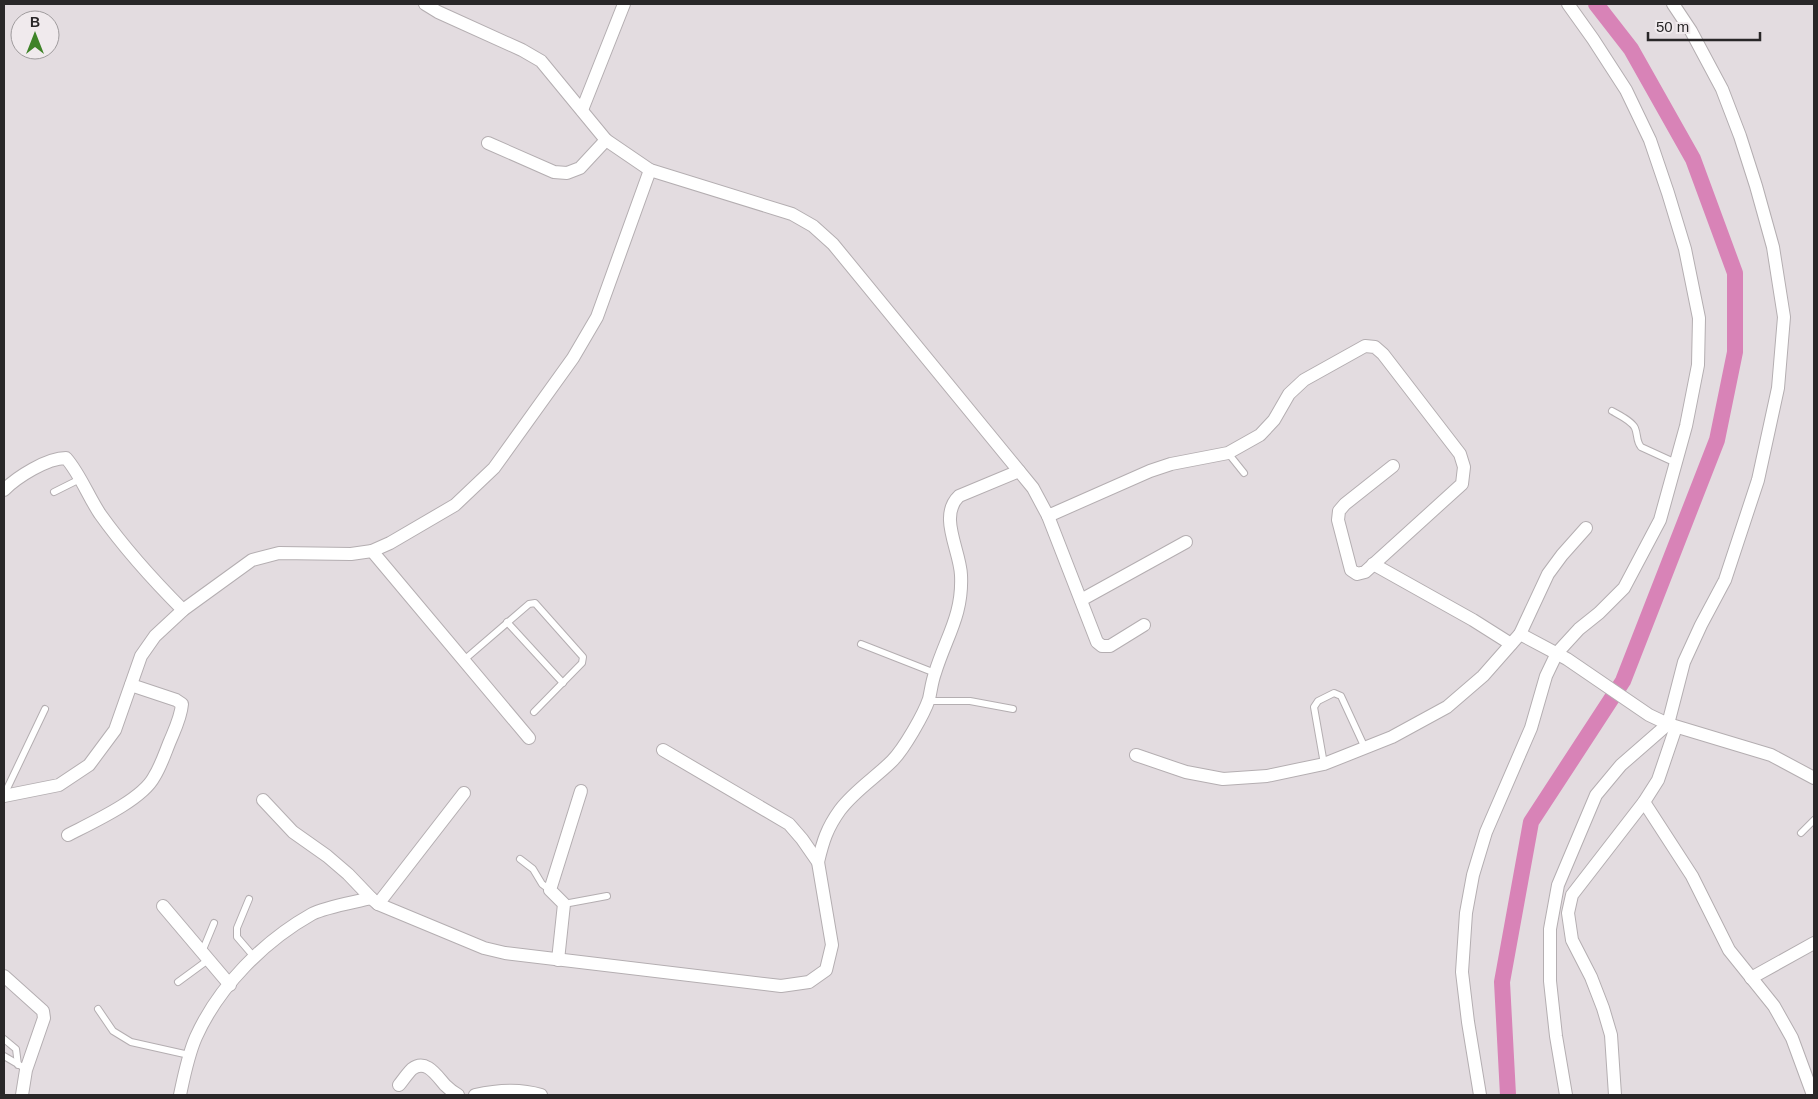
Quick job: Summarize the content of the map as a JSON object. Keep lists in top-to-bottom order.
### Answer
{
  "scale_bar": "50 m",
  "north": "top"
}
